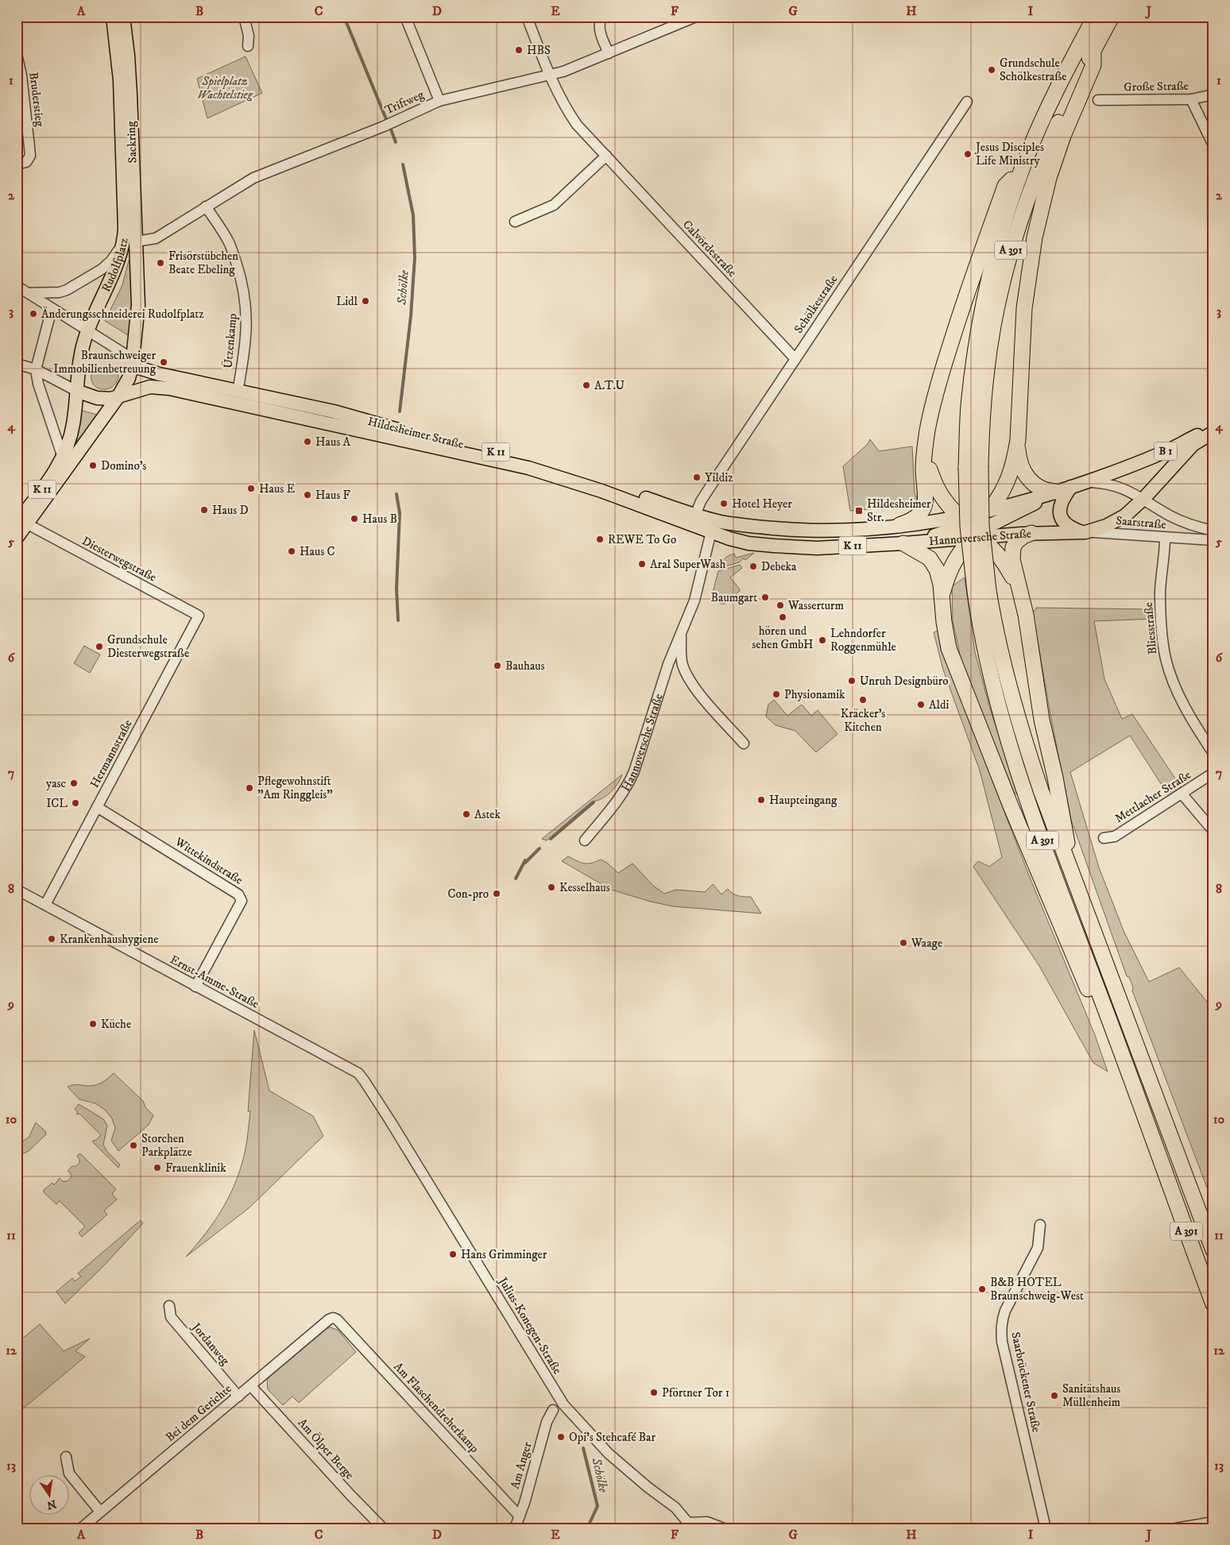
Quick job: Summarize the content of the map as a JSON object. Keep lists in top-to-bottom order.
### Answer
{
  "streets": {
    "highway": ["A 391"],
    "main road": [
      "Sackring",
      "Rudolfplatz",
      "Hildesheimer Straße",
      "B 1",
      "K 11",
      "Hannoversche Straße"
    ],
    "street": [
      "Große Straße",
      "Bruderstieg",
      "Triftweg",
      "Calvördestraße",
      "Schölkestraße",
      "Ützenkamp",
      "Saarstraße",
      "Diesterwegstraße",
      "Bliesstraße",
      "Hermannstraße",
      "Mettlacher Straße",
      "Wittekindstraße",
      "Ernst-Amme-Straße",
      "Julius-Konegen-Straße",
      "Jordanweg",
      "Saarbrückener Straße",
      "Am Flaschendreherkamp",
      "Bei dem Gerichte",
      "Am Ölper Berge",
      "Am Anger"
    ]
  },
  "crossings": [
    ["Triftweg", "Sackring"],
    ["Triftweg", "Calvördestraße"],
    ["Triftweg", "Rudolfplatz"],
    ["Triftweg", "Ützenkamp"],
    ["Sackring", "Rudolfplatz"],
    ["Calvördestraße", "Schölkestraße"],
    ["Rudolfplatz", "Hildesheimer Straße"],
    ["Rudolfplatz", "K 11"],
    ["Rudolfplatz", "Diesterwegstraße"],
    ["Schölkestraße", "Hildesheimer Straße"],
    ["Ützenkamp", "Hildesheimer Straße"],
    ["Hildesheimer Straße", "K 11"],
    ["Hildesheimer Straße", "Hannoversche Straße"],
    ["K 11", "Saarstraße"],
    ["K 11", "Hannoversche Straße"],
    ["K 11", "Diesterwegstraße"],
    ["Saarstraße", "Hannoversche Straße"],
    ["Saarstraße", "Bliesstraße"],
    ["Diesterwegstraße", "Hermannstraße"],
    ["Hermannstraße", "Wittekindstraße"],
    ["Hermannstraße", "Ernst-Amme-Straße"],
    ["Wittekindstraße", "Ernst-Amme-Straße"],
    ["Ernst-Amme-Straße", "Julius-Konegen-Straße"],
    ["Jordanweg", "Bei dem Gerichte"],
    ["Am Flaschendreherkamp", "Bei dem Gerichte"],
    ["Am Flaschendreherkamp", "Am Anger"],
    ["Bei dem Gerichte", "Am Ölper Berge"]
  ],
  "water": ["Schölke"],
  "parks": ["Spielplatz Wachtelstieg"],
  "places": {
    "other": [
      "HBS",
      "Grundschule Schölkestraße",
      "Jesus Disciples Life Ministry",
      "Frisörstübchen Beate Ebeling",
      "Lidl",
      "Änderungsschneiderei Rudolfplatz",
      "Braunschweiger Immobilienbetreuung",
      "A.T.U",
      "Haus A",
      "Domino's",
      "Yildiz",
      "Haus E",
      "Haus F",
      "Hotel Heyer",
      "Haus D",
      "Haus B",
      "REWE To Go",
      "Haus C",
      "Aral SuperWash",
      "Debeka",
      "Baumgart",
      "Wasserturm",
      "hören und sehen GmbH",
      "Lehndorfer Roggenmühle",
      "Grundschule Diesterwegstraße",
      "Bauhaus",
      "Unruh Designbüro",
      "Physionamik",
      "Kräcker's Kitchen",
      "Aldi",
      "yasc",
      "Pflegewohnstift \"Am Ringgleis\"",
      "Haupteingang",
      "ICL",
      "Astek",
      "Kesselhaus",
      "Con-pro",
      "Krankenhaushygiene",
      "Waage",
      "Küche",
      "Storchen Parkplätze",
      "Frauenklinik",
      "Hans Grimminger",
      "B&B HOTEL Braunschweig-West",
      "Pförtner Tor 1",
      "Sanitätshaus Müllenheim",
      "Opi's Stehcafé Bar"
    ],
    "transit": ["Hildesheimer Str."]
  },
  "north": "bottom",
  "grid": {
    "columns": [
      "A",
      "B",
      "C",
      "D",
      "E",
      "F",
      "G",
      "H",
      "I",
      "J"
    ],
    "rows": [
      "1",
      "2",
      "3",
      "4",
      "5",
      "6",
      "7",
      "8",
      "9",
      "10",
      "11",
      "12",
      "13"
    ]
  }
}
